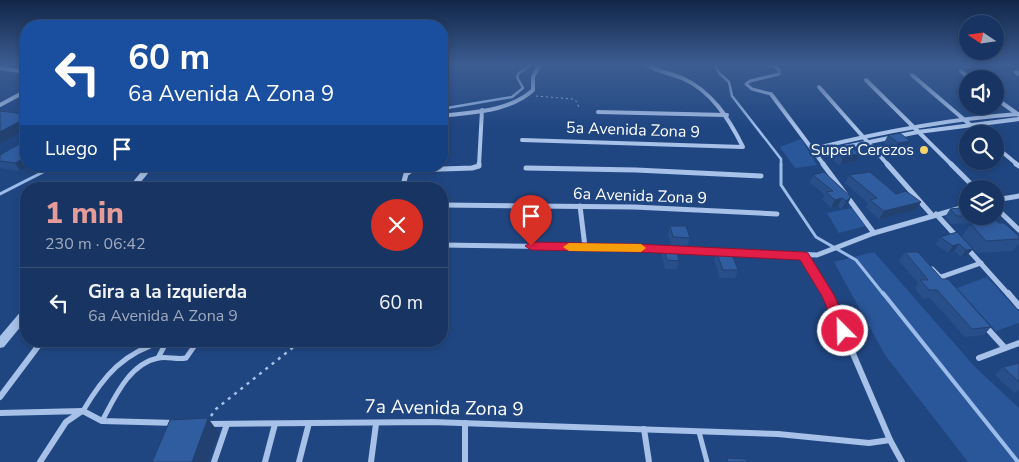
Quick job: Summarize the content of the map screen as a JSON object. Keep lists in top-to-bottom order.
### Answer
{
  "streets": {
    "street": ["5a Avenida Zona 9", "6a Avenida Zona 9", "7a Avenida Zona 9"]
  },
  "places": ["Super Cerezos"],
  "north": "left",
  "page": {
    "turn": ["60 m", "6a Avenida A Zona 9"],
    "then": "Luego",
    "heading": ["1 min", "230 m · 06:42"],
    "list": [
      {
        "name": "Gira a la izquierda",
        "note": "6a Avenida A Zona 9",
        "value": "60 m"
      }
    ]
  }
}
